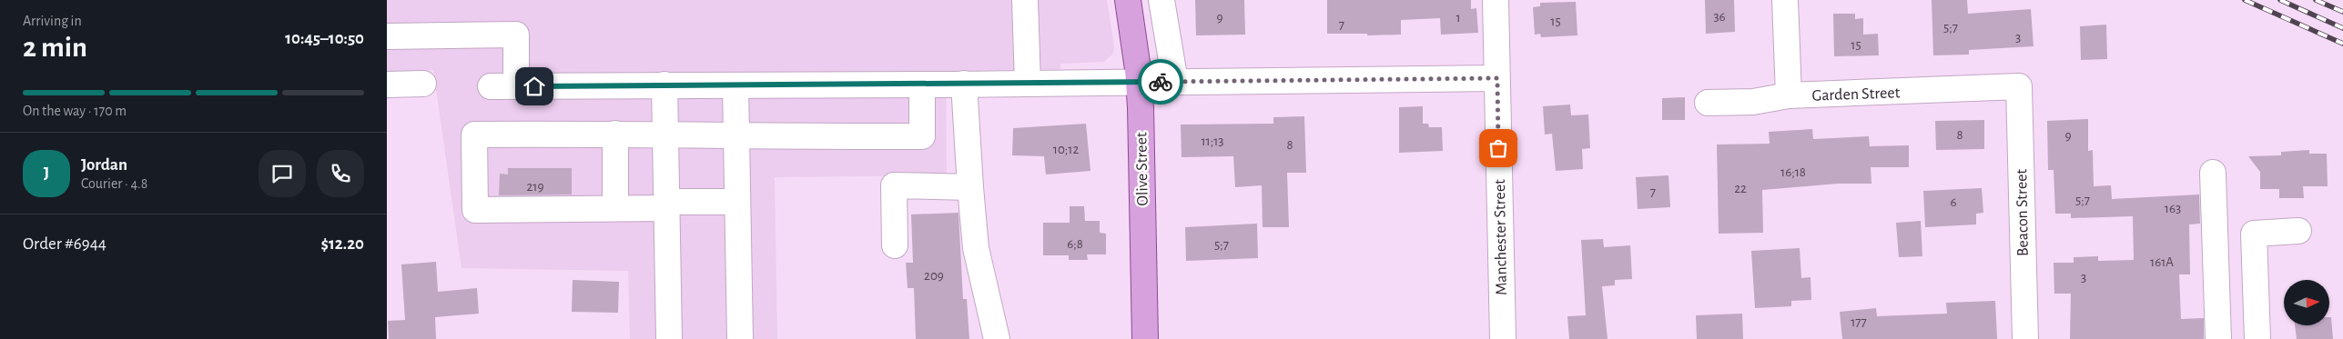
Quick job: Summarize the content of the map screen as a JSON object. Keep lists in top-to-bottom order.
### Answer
{
  "streets": {
    "main road": ["Olive Street"],
    "street": ["Garden Street", "Beacon Street", "Manchester Street"]
  },
  "crossings": [
    ["Garden Street", "Beacon Street"]
  ],
  "house_numbers": [
    "36",
    "9",
    "1",
    "15",
    "7",
    "5;7",
    "3",
    "15",
    "8",
    "9",
    "11;13",
    "8",
    "10;12",
    "16;18",
    "219",
    "22",
    "7",
    "5;7",
    "6",
    "163",
    "6;8",
    "5;7",
    "161A",
    "209",
    "3",
    "177"
  ],
  "north": "right",
  "page": {
    "heading": ["2 min", "Arriving in", "10:45–10:50"],
    "panel": [
      "Jordan",
      "Courier · 4.8",
      "Order #6944",
      "$12.20"
    ],
    "bar": "On the way · 170 m",
    "round": "J"
  }
}
